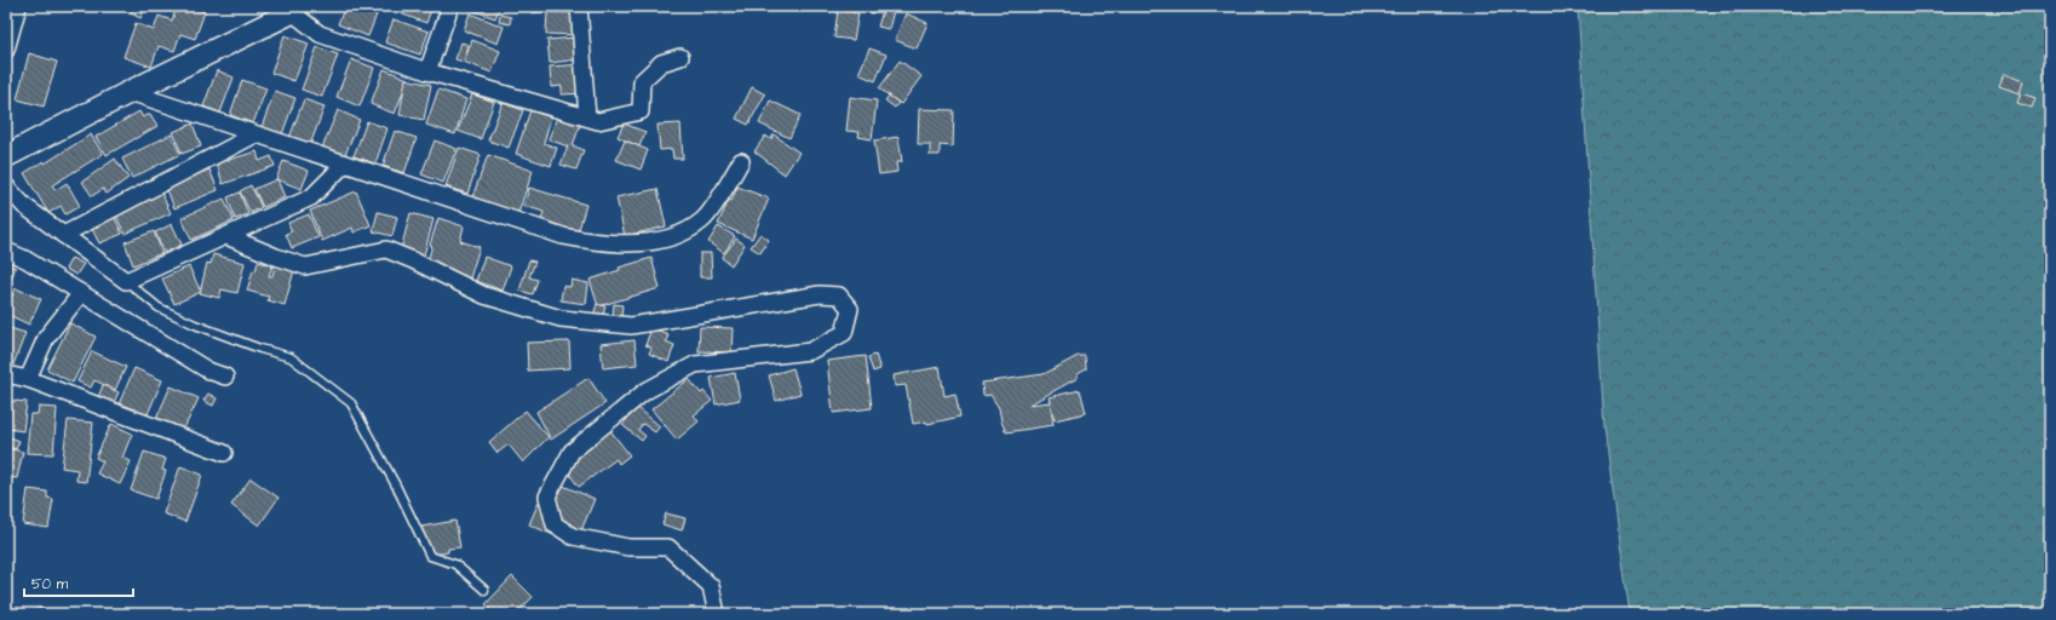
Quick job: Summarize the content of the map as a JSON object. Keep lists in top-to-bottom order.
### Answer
{
  "scale_bar": "50 m"
}
